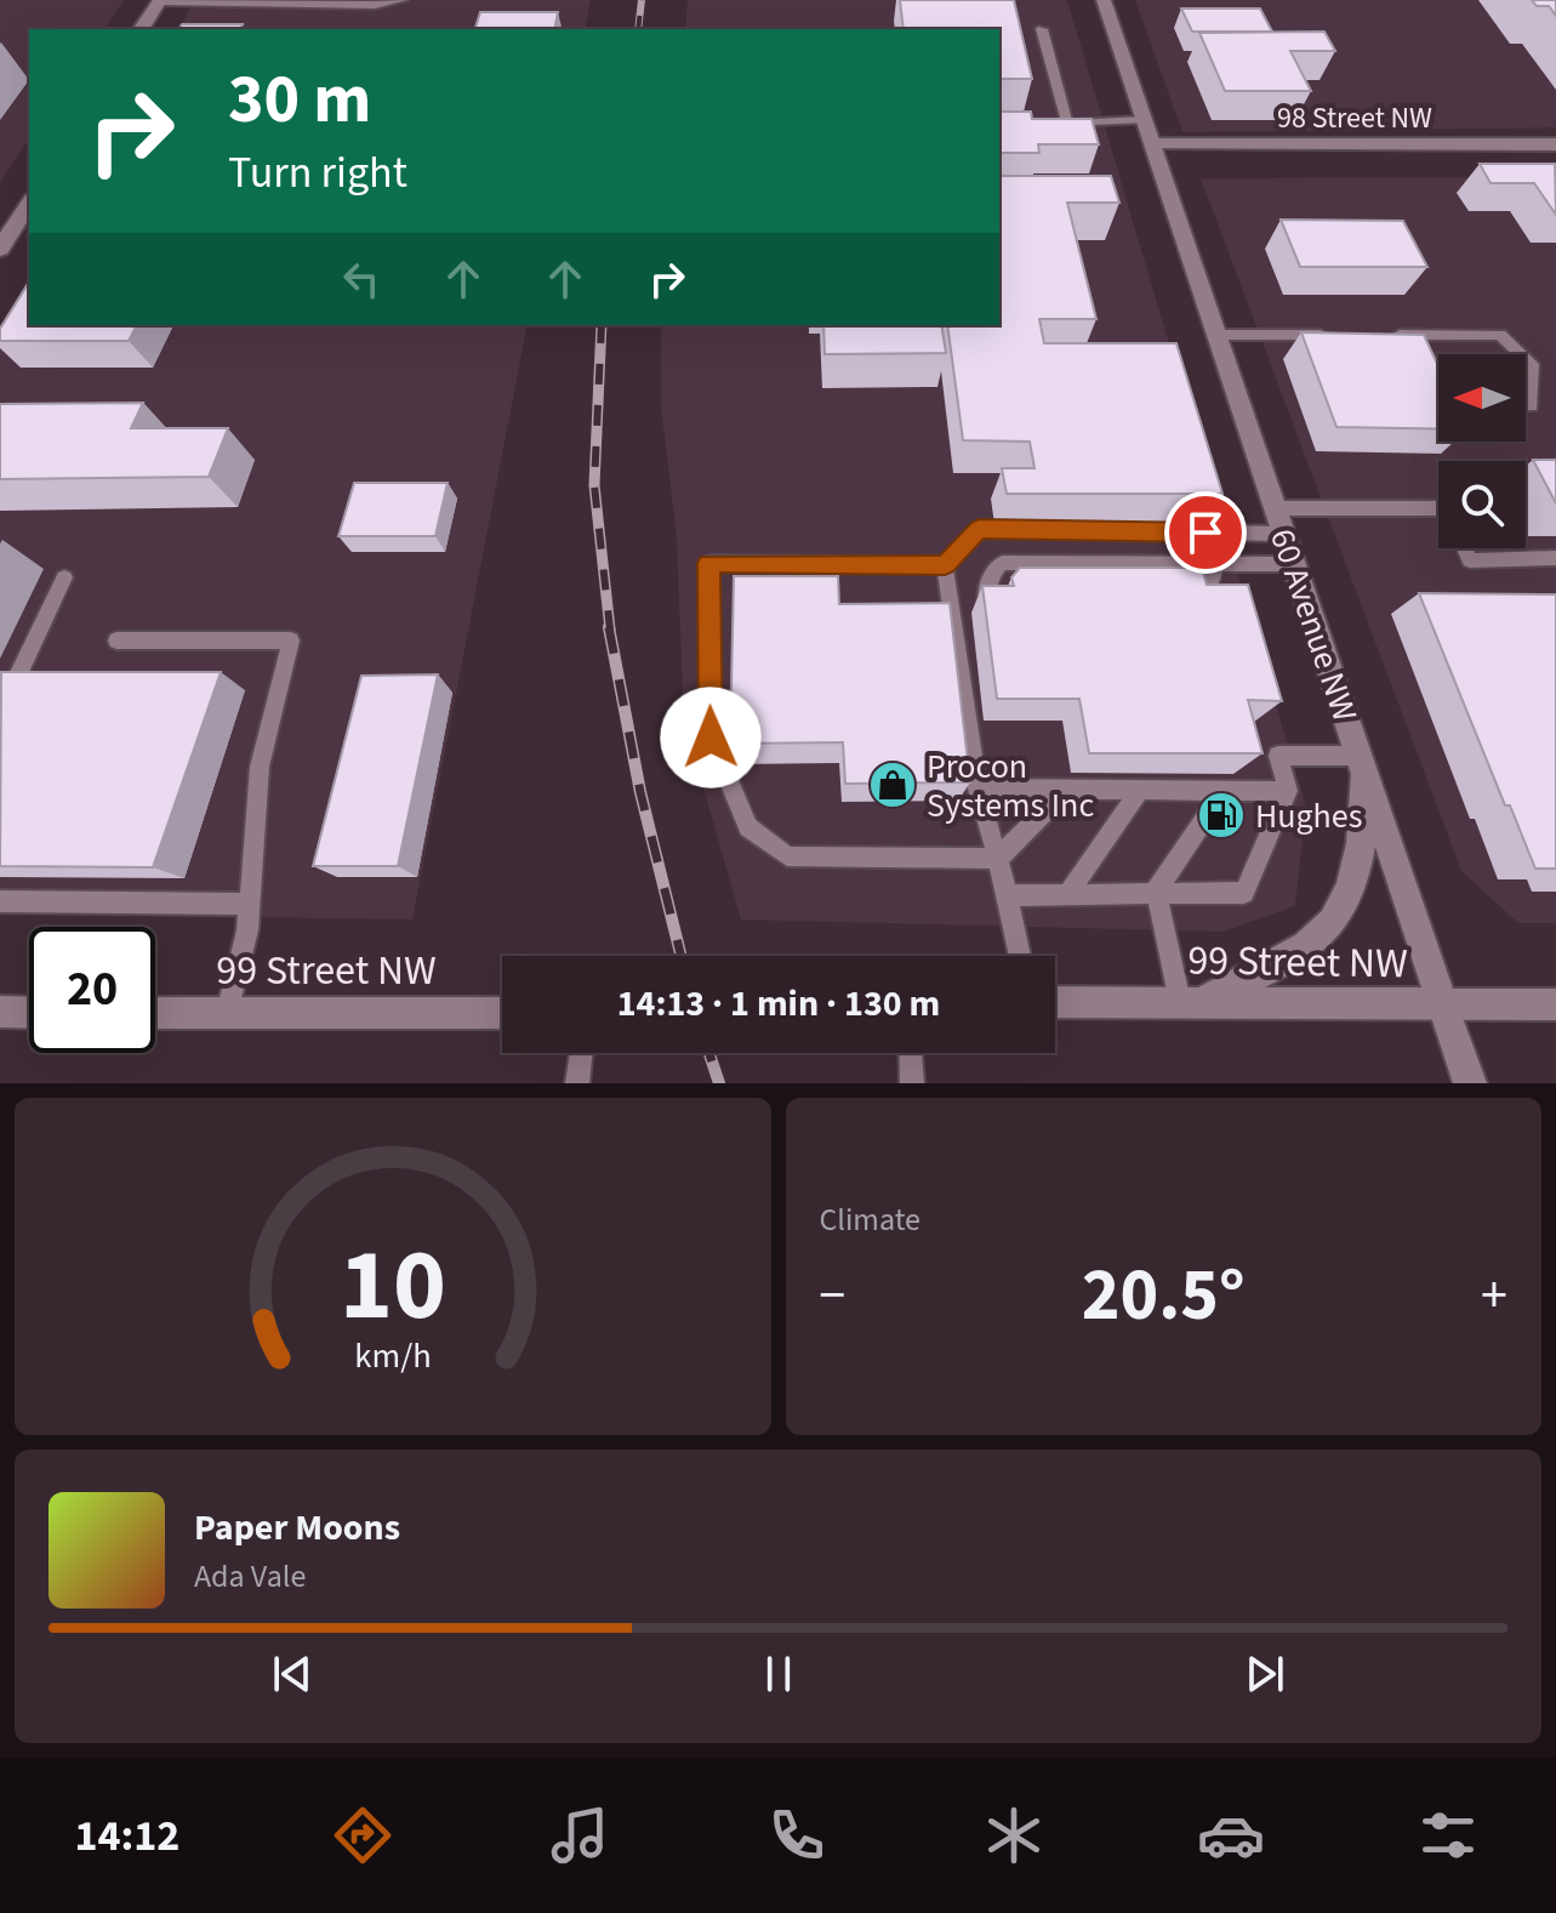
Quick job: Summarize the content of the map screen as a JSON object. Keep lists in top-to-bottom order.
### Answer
{
  "streets": {
    "street": ["98 Street NW", "60 Avenue NW", "99 Street NW"]
  },
  "crossings": [
    ["98 Street NW", "60 Avenue NW"],
    ["60 Avenue NW", "99 Street NW"]
  ],
  "places": {
    "shop": ["Procon Systems Inc"],
    "fuel station": ["Hughes"]
  },
  "north": "left",
  "page": {
    "turn": ["30 m", "Turn right"],
    "limit": "20",
    "trip": "14:13 · 1 min · 130 m",
    "tile": "Climate",
    "heat": ["−", "20.5°", "+"],
    "song": ["Paper Moons", "Ada Vale"],
    "tabs": "14:12",
    "gauge": ["10", "km/h"]
  }
}
